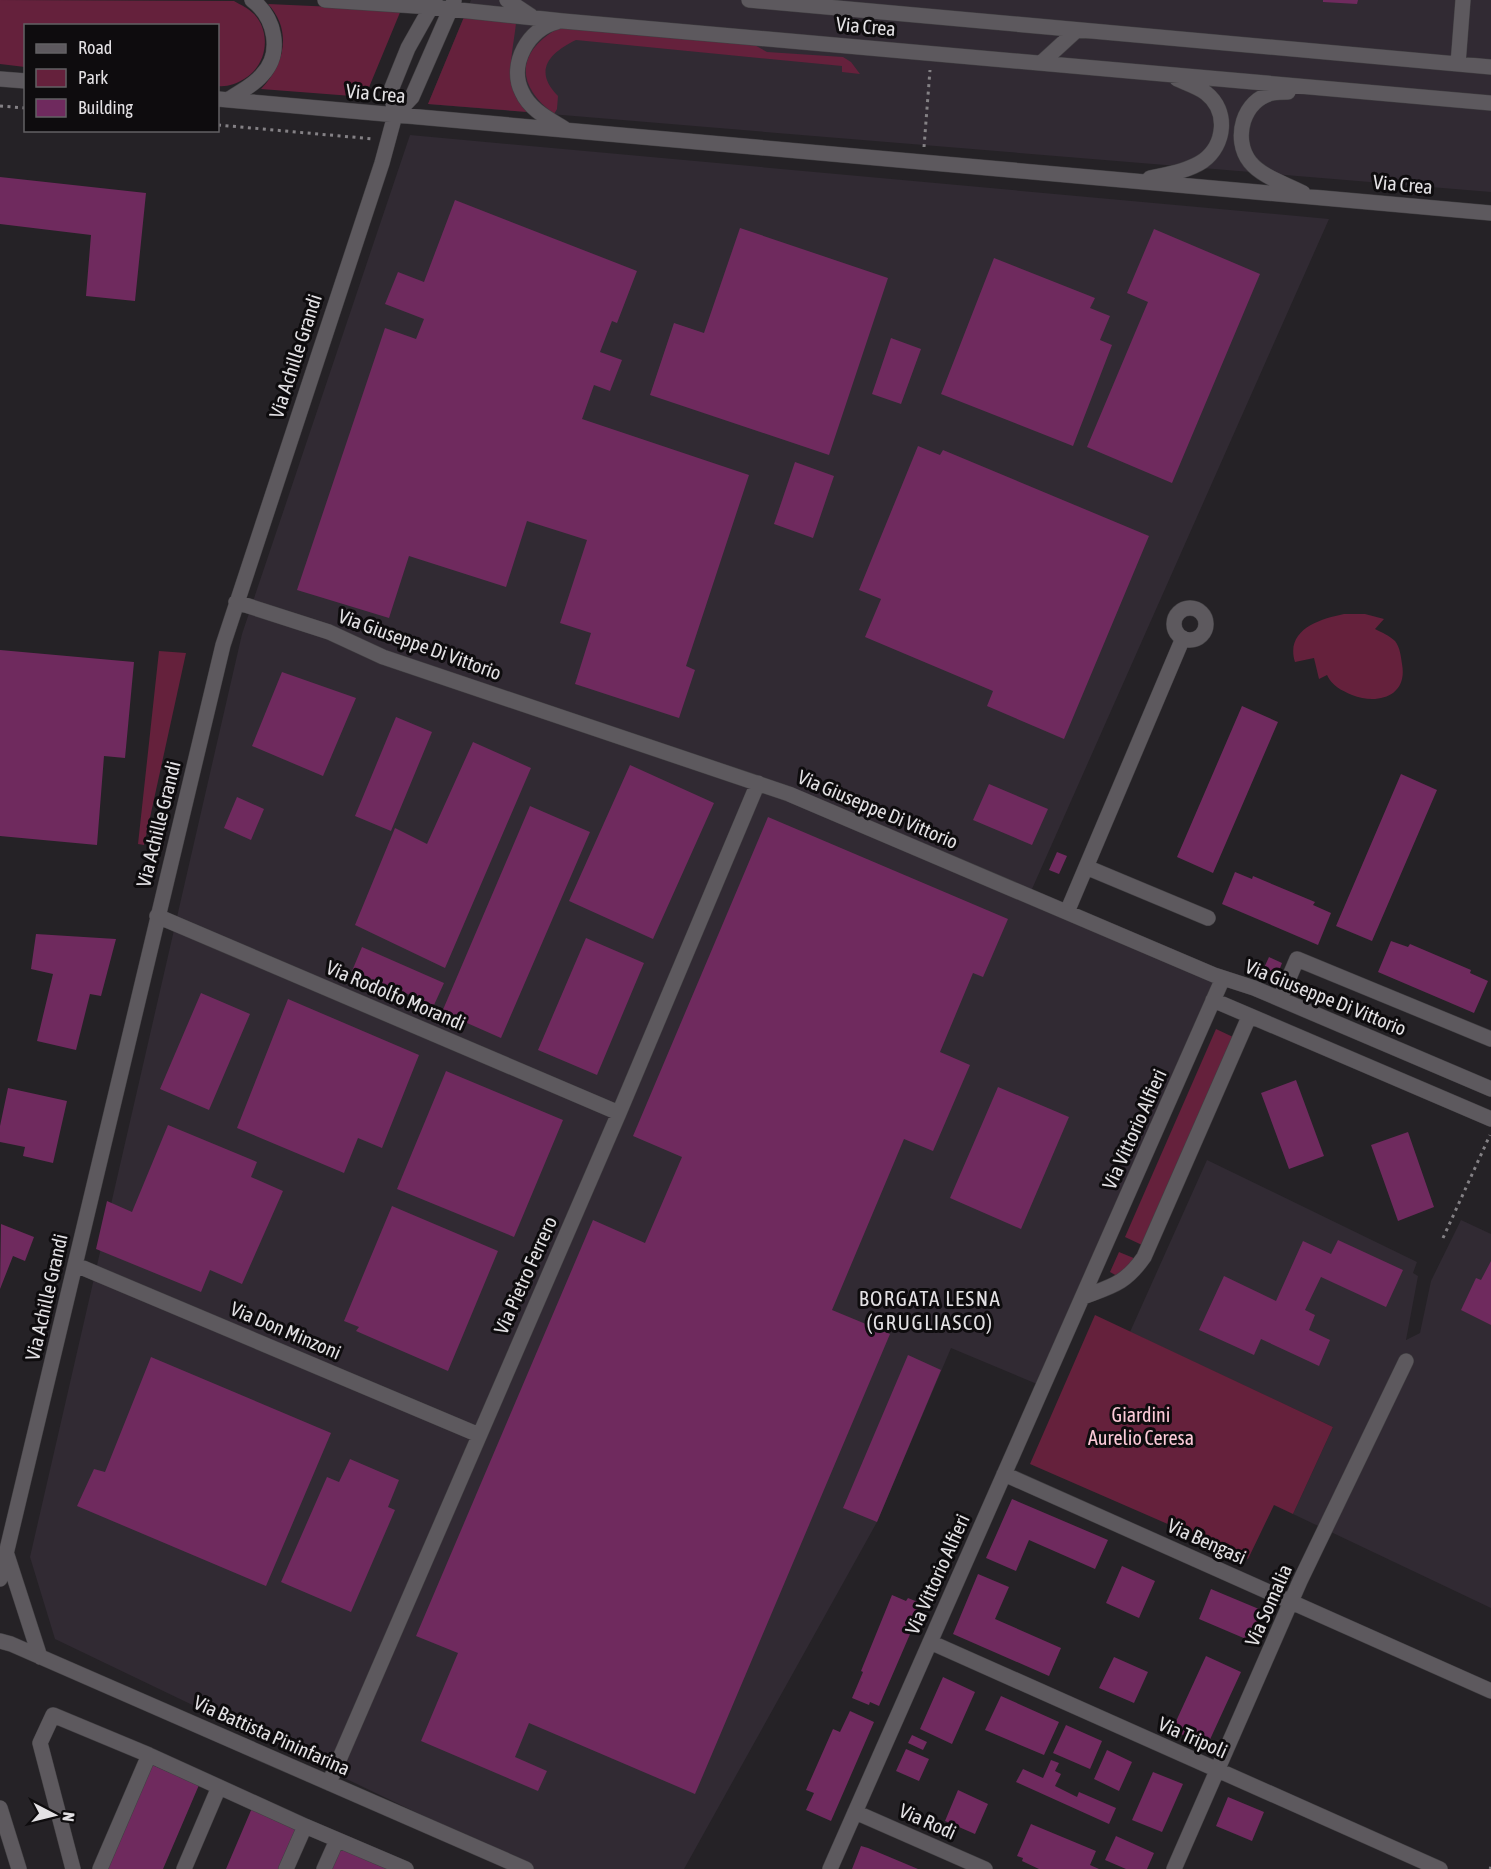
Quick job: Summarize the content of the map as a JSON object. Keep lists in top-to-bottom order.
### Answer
{
  "streets": {
    "street": [
      "Via Crea",
      "Via Achille Grandi",
      "Via Giuseppe Di Vittorio",
      "Via Rodolfo Morandi",
      "Via Vittorio Alfieri",
      "Via Pietro Ferrero",
      "Via Don Minzoni",
      "Via Bengasi",
      "Via Somalia",
      "Via Battista Pininfarina",
      "Via Tripoli",
      "Via Rodi"
    ]
  },
  "crossings": [
    ["Via Crea", "Via Achille Grandi"],
    ["Via Achille Grandi", "Via Giuseppe Di Vittorio"],
    ["Via Achille Grandi", "Via Rodolfo Morandi"],
    ["Via Achille Grandi", "Via Don Minzoni"],
    ["Via Giuseppe Di Vittorio", "Via Vittorio Alfieri"],
    ["Via Giuseppe Di Vittorio", "Via Pietro Ferrero"],
    ["Via Rodolfo Morandi", "Via Pietro Ferrero"],
    ["Via Vittorio Alfieri", "Via Bengasi"],
    ["Via Vittorio Alfieri", "Via Tripoli"],
    ["Via Vittorio Alfieri", "Via Rodi"],
    ["Via Pietro Ferrero", "Via Don Minzoni"],
    ["Via Pietro Ferrero", "Via Battista Pininfarina"],
    ["Via Bengasi", "Via Somalia"],
    ["Via Somalia", "Via Tripoli"]
  ],
  "districts": ["BORGATA LESNA (GRUGLIASCO)"],
  "parks": ["Giardini Aurelio Ceresa"],
  "legend": ["Road", "Park", "Building"],
  "north": "right"
}
